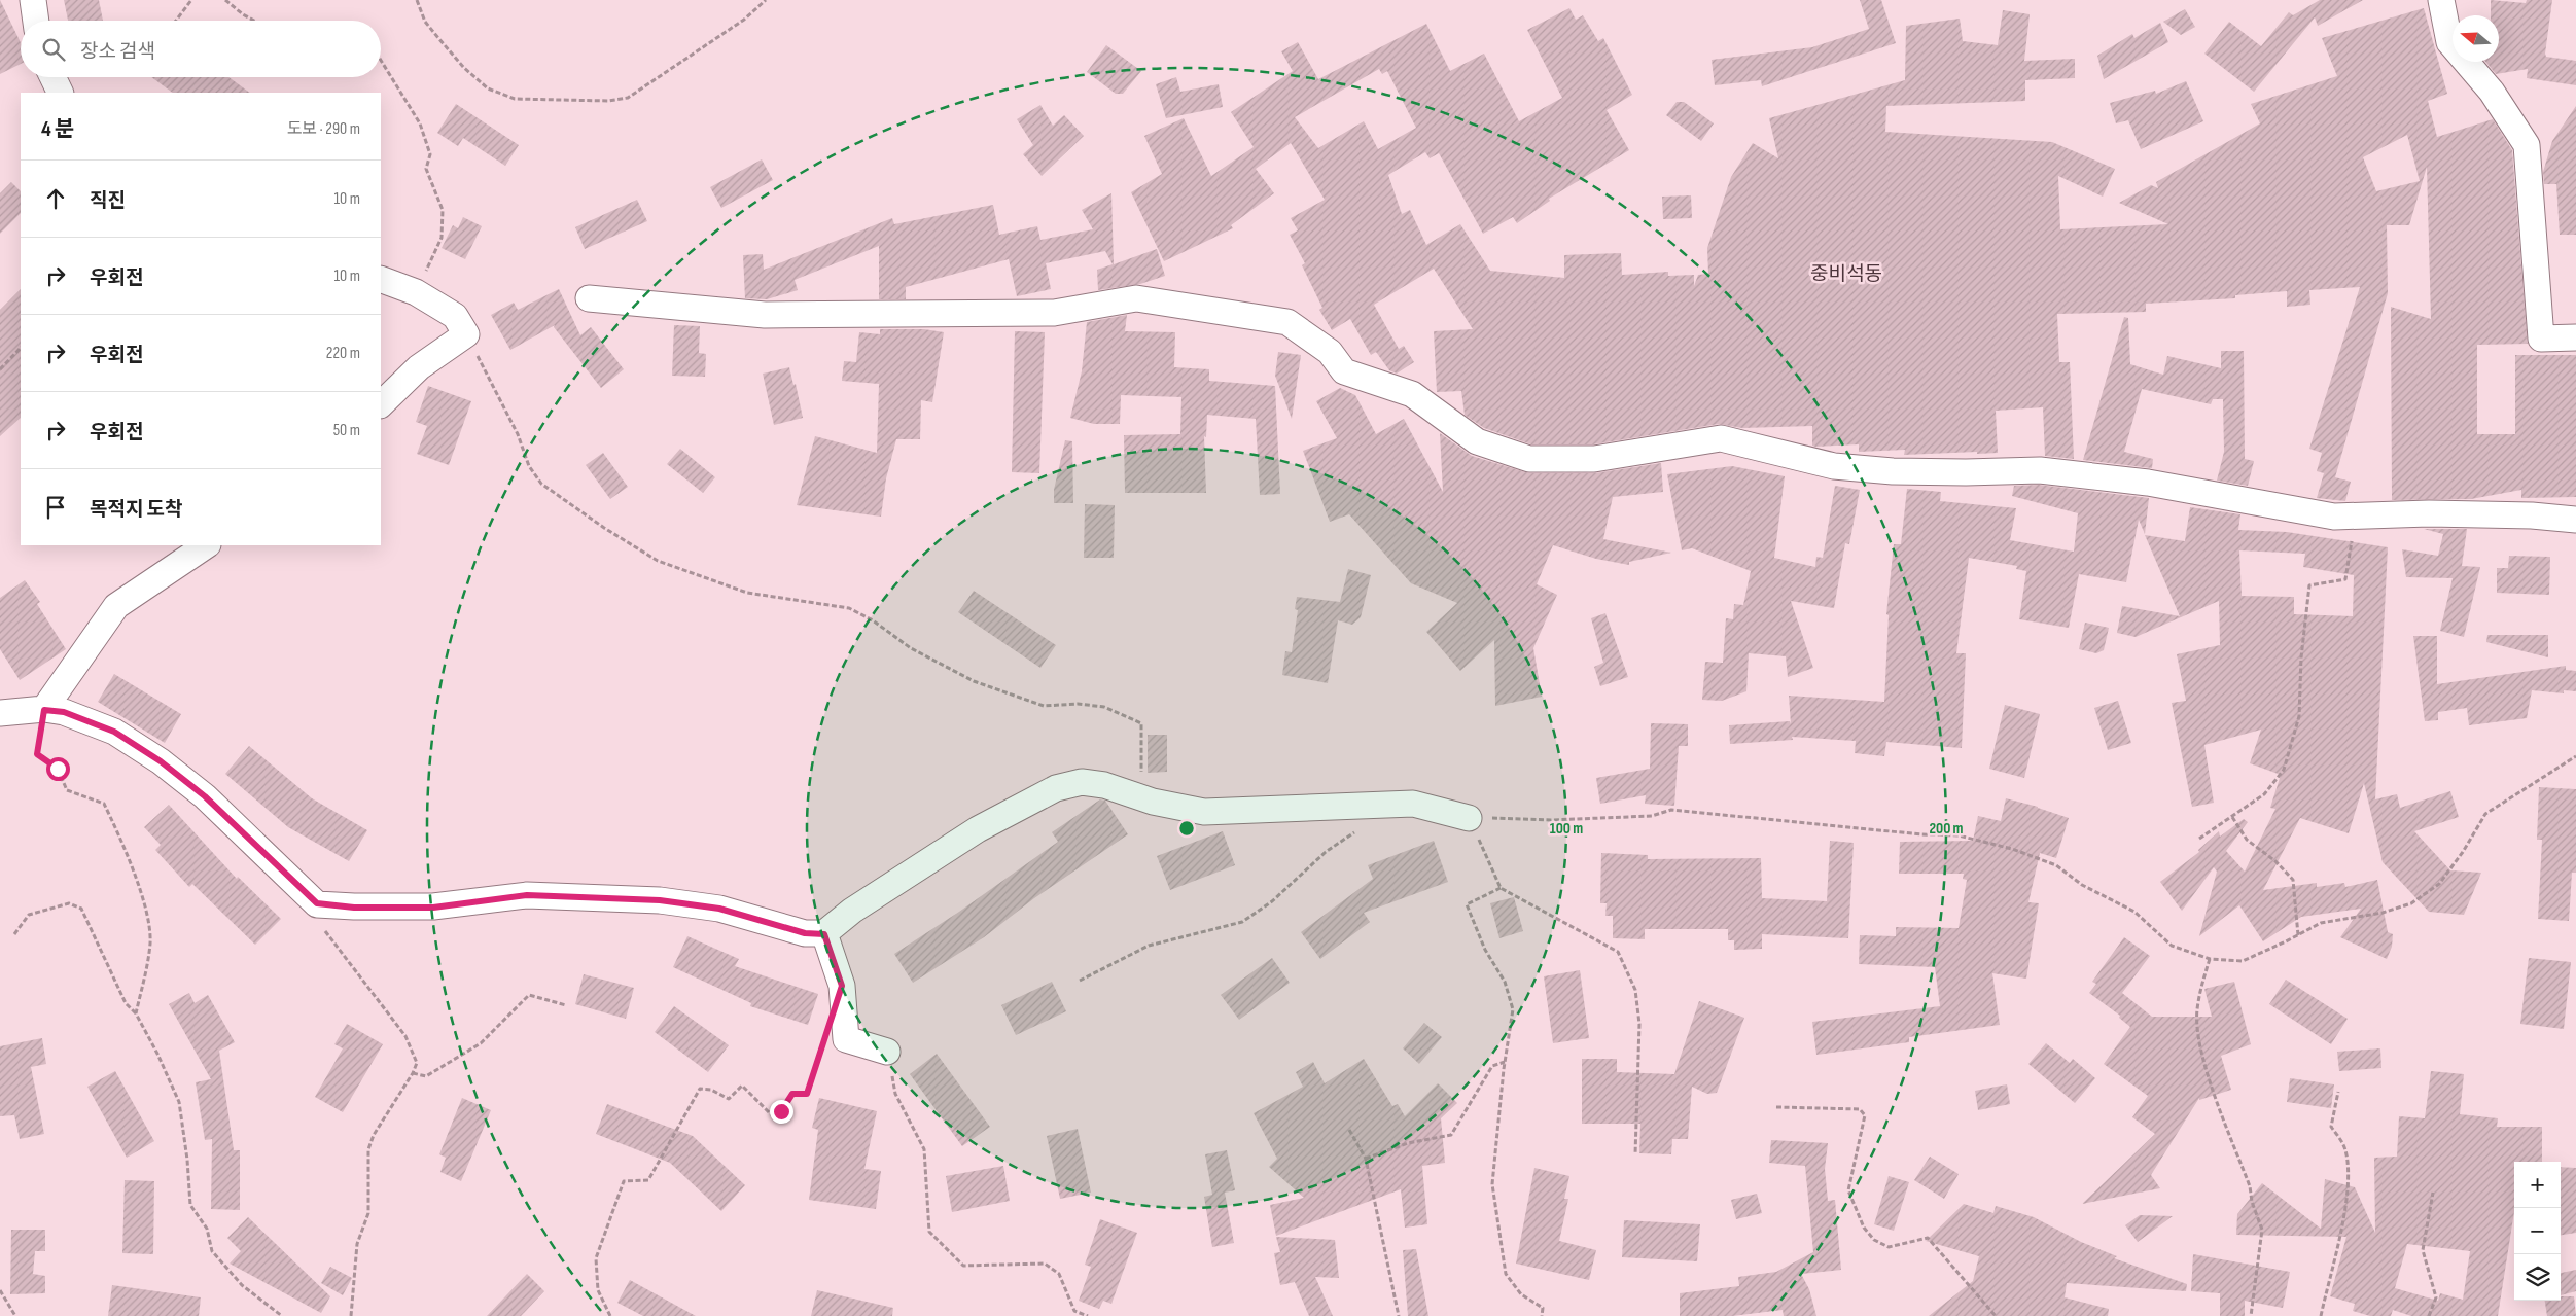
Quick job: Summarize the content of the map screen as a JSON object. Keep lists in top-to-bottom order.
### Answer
{
  "districts": ["중비석동"],
  "north": "left",
  "page": {
    "search": "장소 검색",
    "heading": ["4 분", "도보 · 290 m"],
    "list": [
      ["직진", "10 m"],
      ["우회전", "10 m"],
      ["우회전", "220 m"],
      ["우회전", "50 m"],
      "목적지 도착"
    ],
    "map_buttons": ["+", "−"]
  },
  "rings": ["100 m", "200 m"]
}
